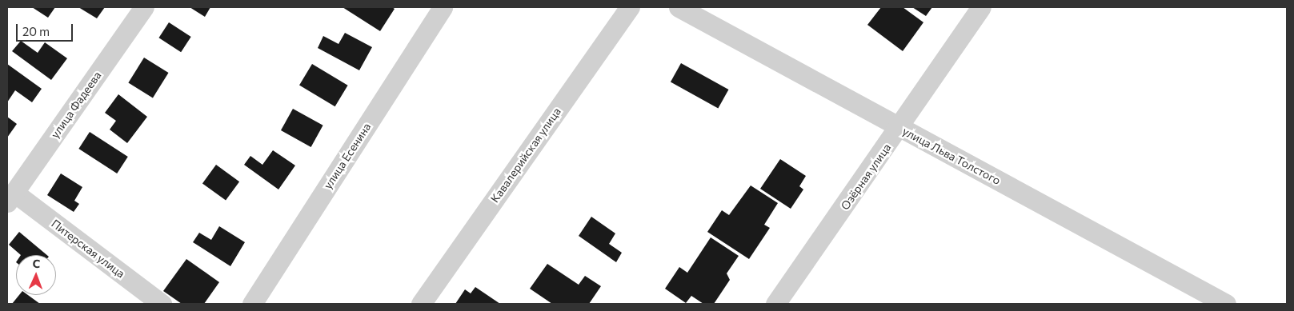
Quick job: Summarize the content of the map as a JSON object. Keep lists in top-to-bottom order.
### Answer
{
  "streets": {
    "street": [
      "улица Фадеева",
      "Кавалерийская улица",
      "улица Есенина",
      "улица Льва Толстого",
      "Озёрная улица",
      "Питерская улица"
    ]
  },
  "crossings": [
    ["улица Фадеева", "Питерская улица"],
    ["улица Льва Толстого", "Озёрная улица"]
  ],
  "scale_bar": "20 m",
  "north": "top"
}
